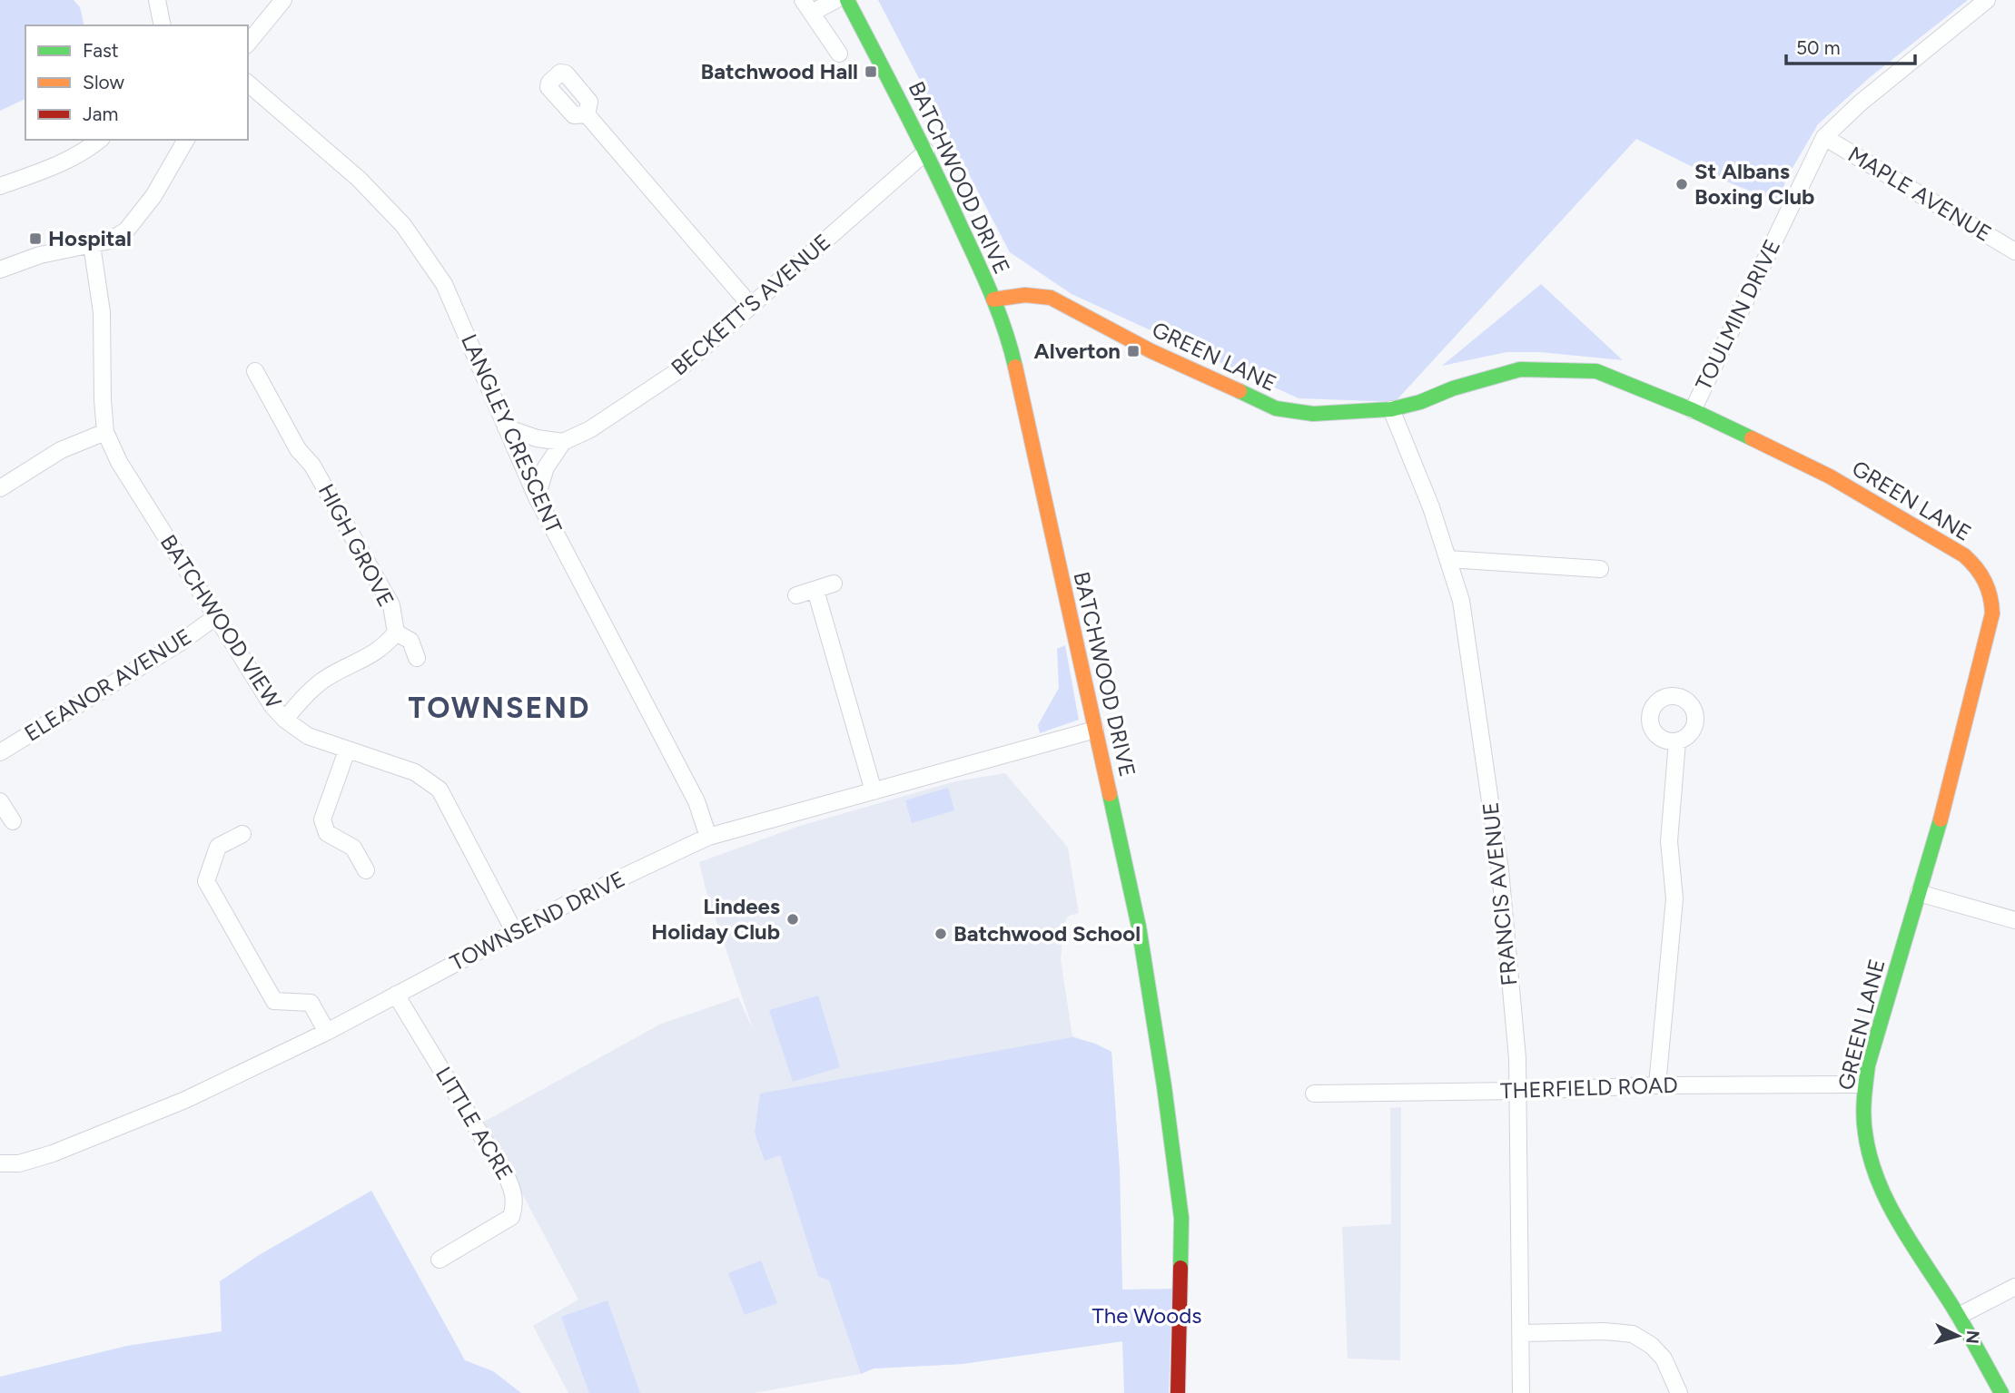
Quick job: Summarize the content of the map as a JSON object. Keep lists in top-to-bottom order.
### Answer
{
  "streets": {
    "street": [
      "BATCHWOOD DRIVE",
      "MAPLE AVENUE",
      "BECKETT'S AVENUE",
      "TOULMIN DRIVE",
      "GREEN LANE",
      "LANGLEY CRESCENT",
      "HIGH GROVE",
      "BATCHWOOD VIEW",
      "ELEANOR AVENUE",
      "FRANCIS AVENUE",
      "TOWNSEND DRIVE",
      "THERFIELD ROAD",
      "LITTLE ACRE"
    ]
  },
  "crossings": [
    ["BATCHWOOD DRIVE", "BECKETT'S AVENUE"],
    ["BATCHWOOD DRIVE", "GREEN LANE"],
    ["BATCHWOOD DRIVE", "TOWNSEND DRIVE"],
    ["MAPLE AVENUE", "TOULMIN DRIVE"],
    ["TOULMIN DRIVE", "GREEN LANE"],
    ["GREEN LANE", "FRANCIS AVENUE"],
    ["GREEN LANE", "THERFIELD ROAD"],
    ["LANGLEY CRESCENT", "TOWNSEND DRIVE"],
    ["HIGH GROVE", "BATCHWOOD VIEW"],
    ["BATCHWOOD VIEW", "ELEANOR AVENUE"],
    ["BATCHWOOD VIEW", "TOWNSEND DRIVE"],
    ["FRANCIS AVENUE", "THERFIELD ROAD"],
    ["TOWNSEND DRIVE", "LITTLE ACRE"]
  ],
  "districts": ["TOWNSEND"],
  "parks": ["The Woods"],
  "places": {
    "transit": ["Batchwood Hall", "Hospital", "Alverton"],
    "other": ["St Albans Boxing Club", "Lindees Holiday Club", "Batchwood School"]
  },
  "legend": ["Fast", "Slow", "Jam"],
  "scale_bar": "50 m",
  "north": "right"
}
